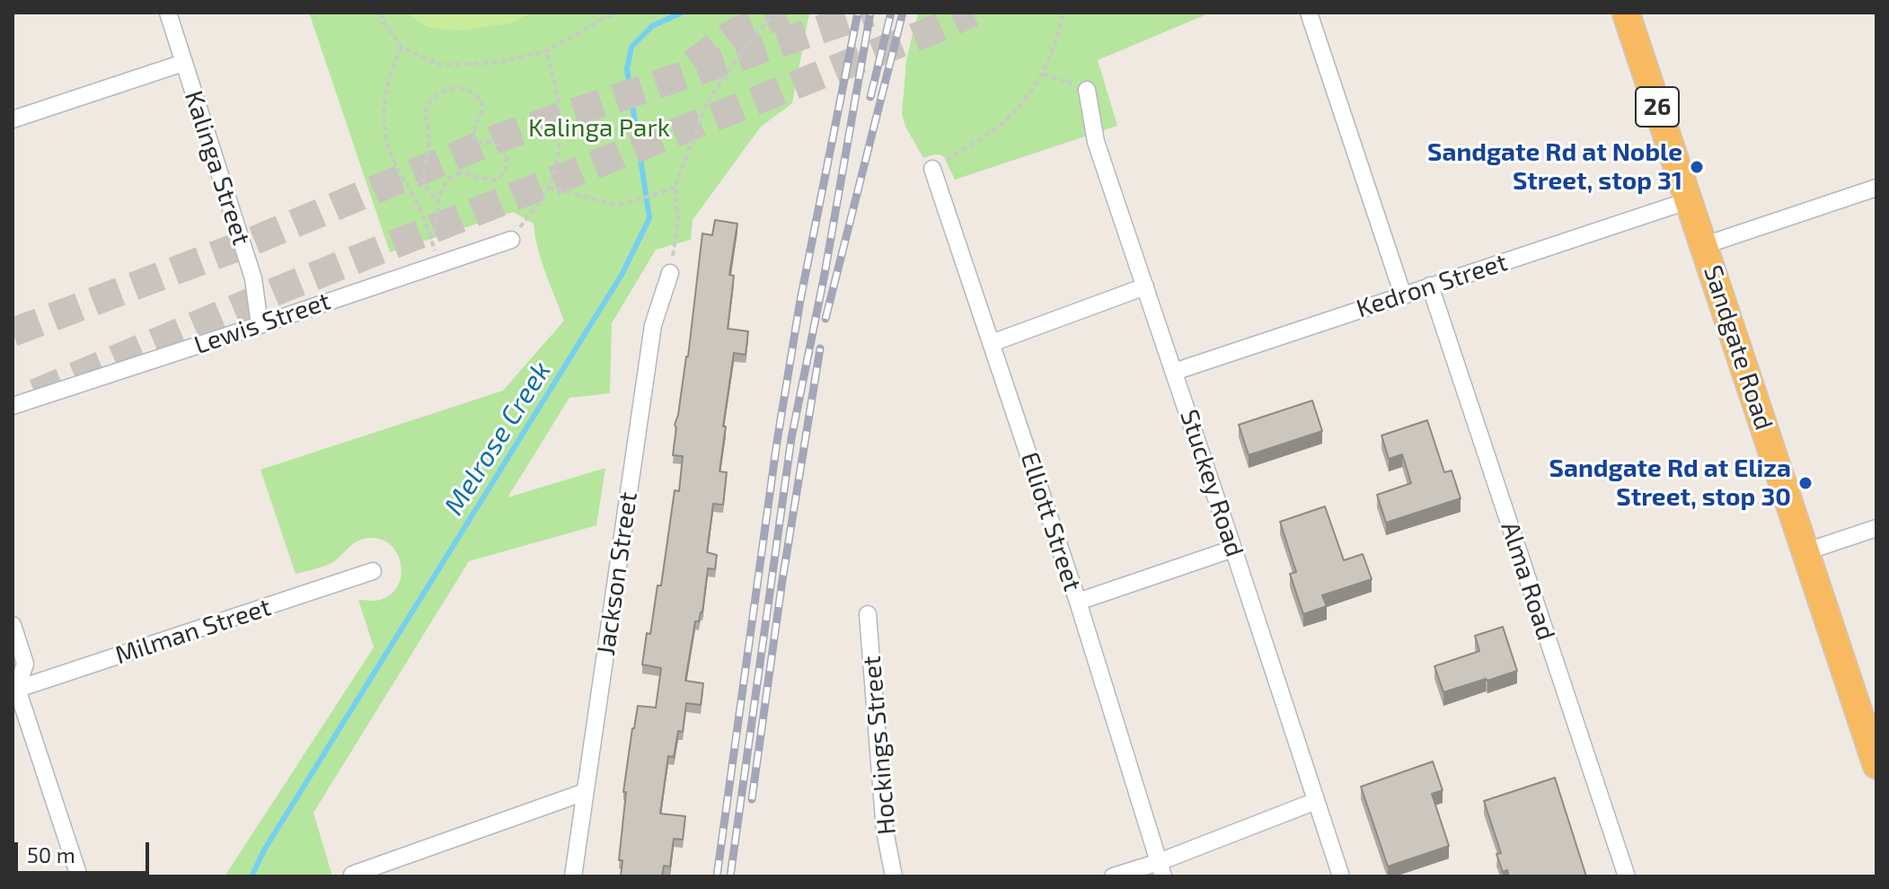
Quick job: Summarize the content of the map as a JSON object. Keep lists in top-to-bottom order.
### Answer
{
  "streets": {
    "highway": ["26", "Sandgate Road"],
    "street": [
      "Kalinga Street",
      "Kedron Street",
      "Lewis Street",
      "Stuckey Road",
      "Elliott Street",
      "Jackson Street",
      "Alma Road",
      "Milman Street",
      "Hockings Street"
    ]
  },
  "crossings": [
    ["Kalinga Street", "Lewis Street"],
    ["Kedron Street", "Sandgate Road"],
    ["Kedron Street", "Stuckey Road"],
    ["Kedron Street", "Alma Road"]
  ],
  "water": ["Melrose Creek"],
  "parks": ["Kalinga Park"],
  "places": ["Sandgate Rd at Noble Street, stop 31", "Sandgate Rd at Eliza Street, stop 30"],
  "scale_bar": "50 m"
}
